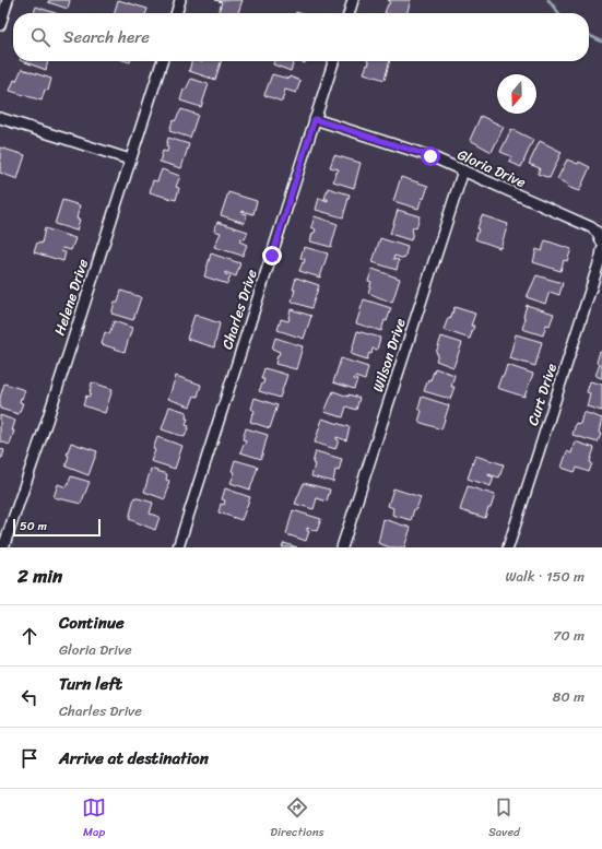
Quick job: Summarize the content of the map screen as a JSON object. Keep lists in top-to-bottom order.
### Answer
{
  "streets": {
    "street": [
      "Gloria Drive",
      "Helene Drive",
      "Charles Drive",
      "Wilson Drive",
      "Curt Drive"
    ]
  },
  "crossings": [
    ["Gloria Drive", "Charles Drive"],
    ["Gloria Drive", "Wilson Drive"]
  ],
  "scale_bar": "50 m",
  "north": "bottom",
  "page": {
    "search": "Search here",
    "scale": "50 m",
    "heading": ["2 min", "Walk · 150 m"],
    "list": [
      ["Continue", "Gloria Drive", "70 m"],
      ["Turn left", "Charles Drive", "80 m"],
      "Arrive at destination"
    ],
    "nav": ["Map", "Directions", "Saved"]
  }
}
